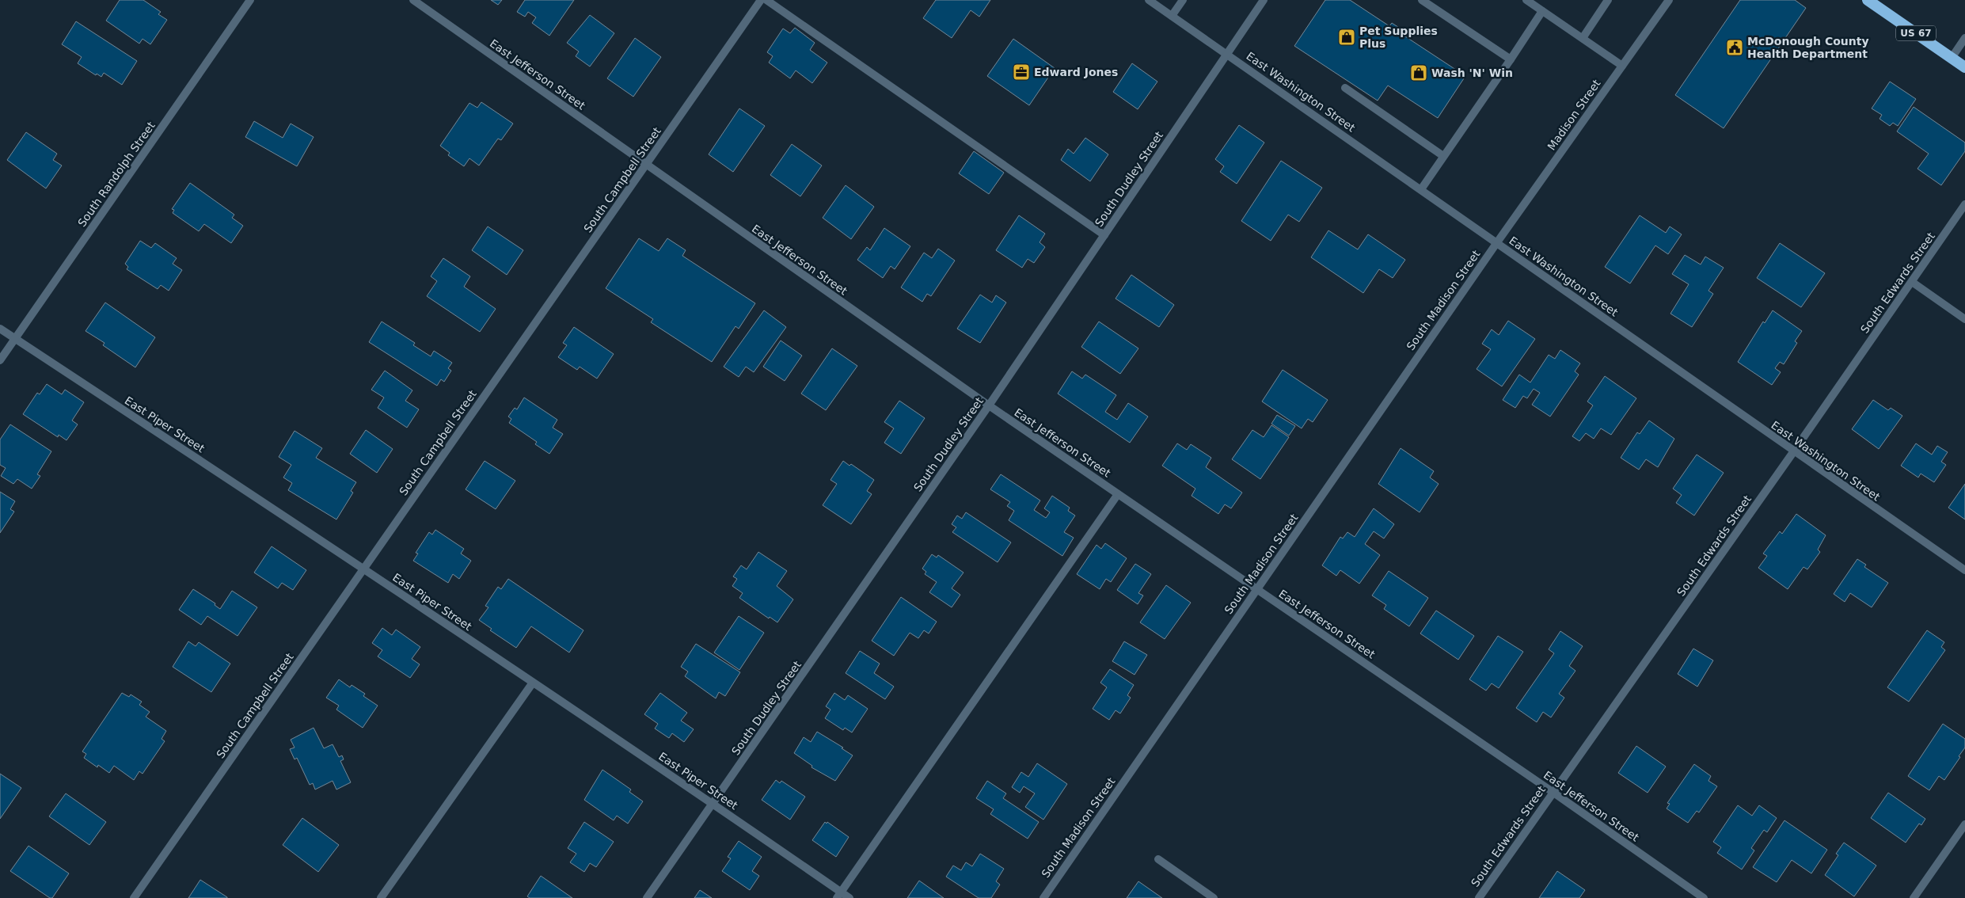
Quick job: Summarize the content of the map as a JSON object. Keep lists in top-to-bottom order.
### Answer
{
  "streets": {
    "highway": ["US 67"],
    "street": [
      "East Jefferson Street",
      "East Washington Street",
      "Madison Street",
      "South Randolph Street",
      "South Dudley Street",
      "South Campbell Street",
      "South Edwards Street",
      "South Madison Street",
      "East Piper Street"
    ]
  },
  "crossings": [
    ["East Jefferson Street", "South Dudley Street"],
    ["East Jefferson Street", "South Campbell Street"],
    ["East Jefferson Street", "South Edwards Street"],
    ["East Jefferson Street", "South Madison Street"],
    ["East Washington Street", "Madison Street"],
    ["East Washington Street", "South Dudley Street"],
    ["East Washington Street", "South Edwards Street"],
    ["East Washington Street", "South Madison Street"],
    ["Madison Street", "South Madison Street"],
    ["South Randolph Street", "East Piper Street"],
    ["South Dudley Street", "East Piper Street"],
    ["South Campbell Street", "East Piper Street"]
  ],
  "places": {
    "shop": ["Pet Supplies Plus", "Wash 'N' Win"],
    "public building": ["McDonough County Health Department"],
    "office": ["Edward Jones"]
  }
}
